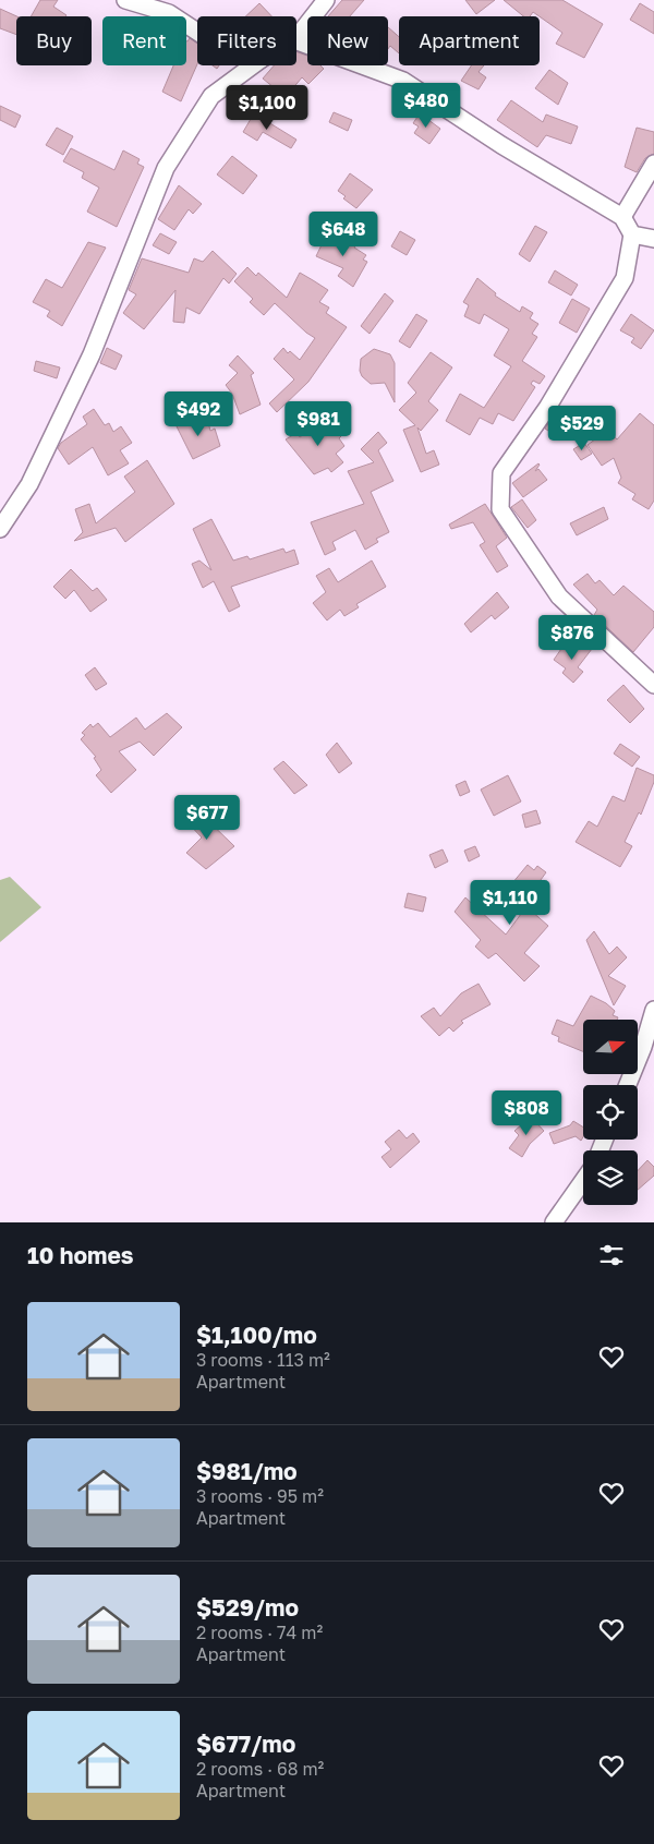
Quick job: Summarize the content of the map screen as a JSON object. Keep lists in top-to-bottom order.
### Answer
{
  "north": "right",
  "page": {
    "chip": [
      "Buy",
      "Rent",
      "Filters",
      "New",
      "Apartment"
    ],
    "price": [
      "$480",
      "$1,100",
      "$648",
      "$492",
      "$981",
      "$529",
      "$876",
      "$677",
      "$1,110",
      "$808"
    ],
    "heading": "10 homes",
    "list": [
      {
        "name": "$1,100/mo",
        "note": "3 rooms · 113 m² · Apartment"
      },
      {
        "name": "$981/mo",
        "note": "3 rooms · 95 m² · Apartment"
      },
      {
        "name": "$529/mo",
        "note": "2 rooms · 74 m² · Apartment"
      },
      {
        "name": "$677/mo",
        "note": "2 rooms · 68 m² · Apartment"
      }
    ]
  }
}
